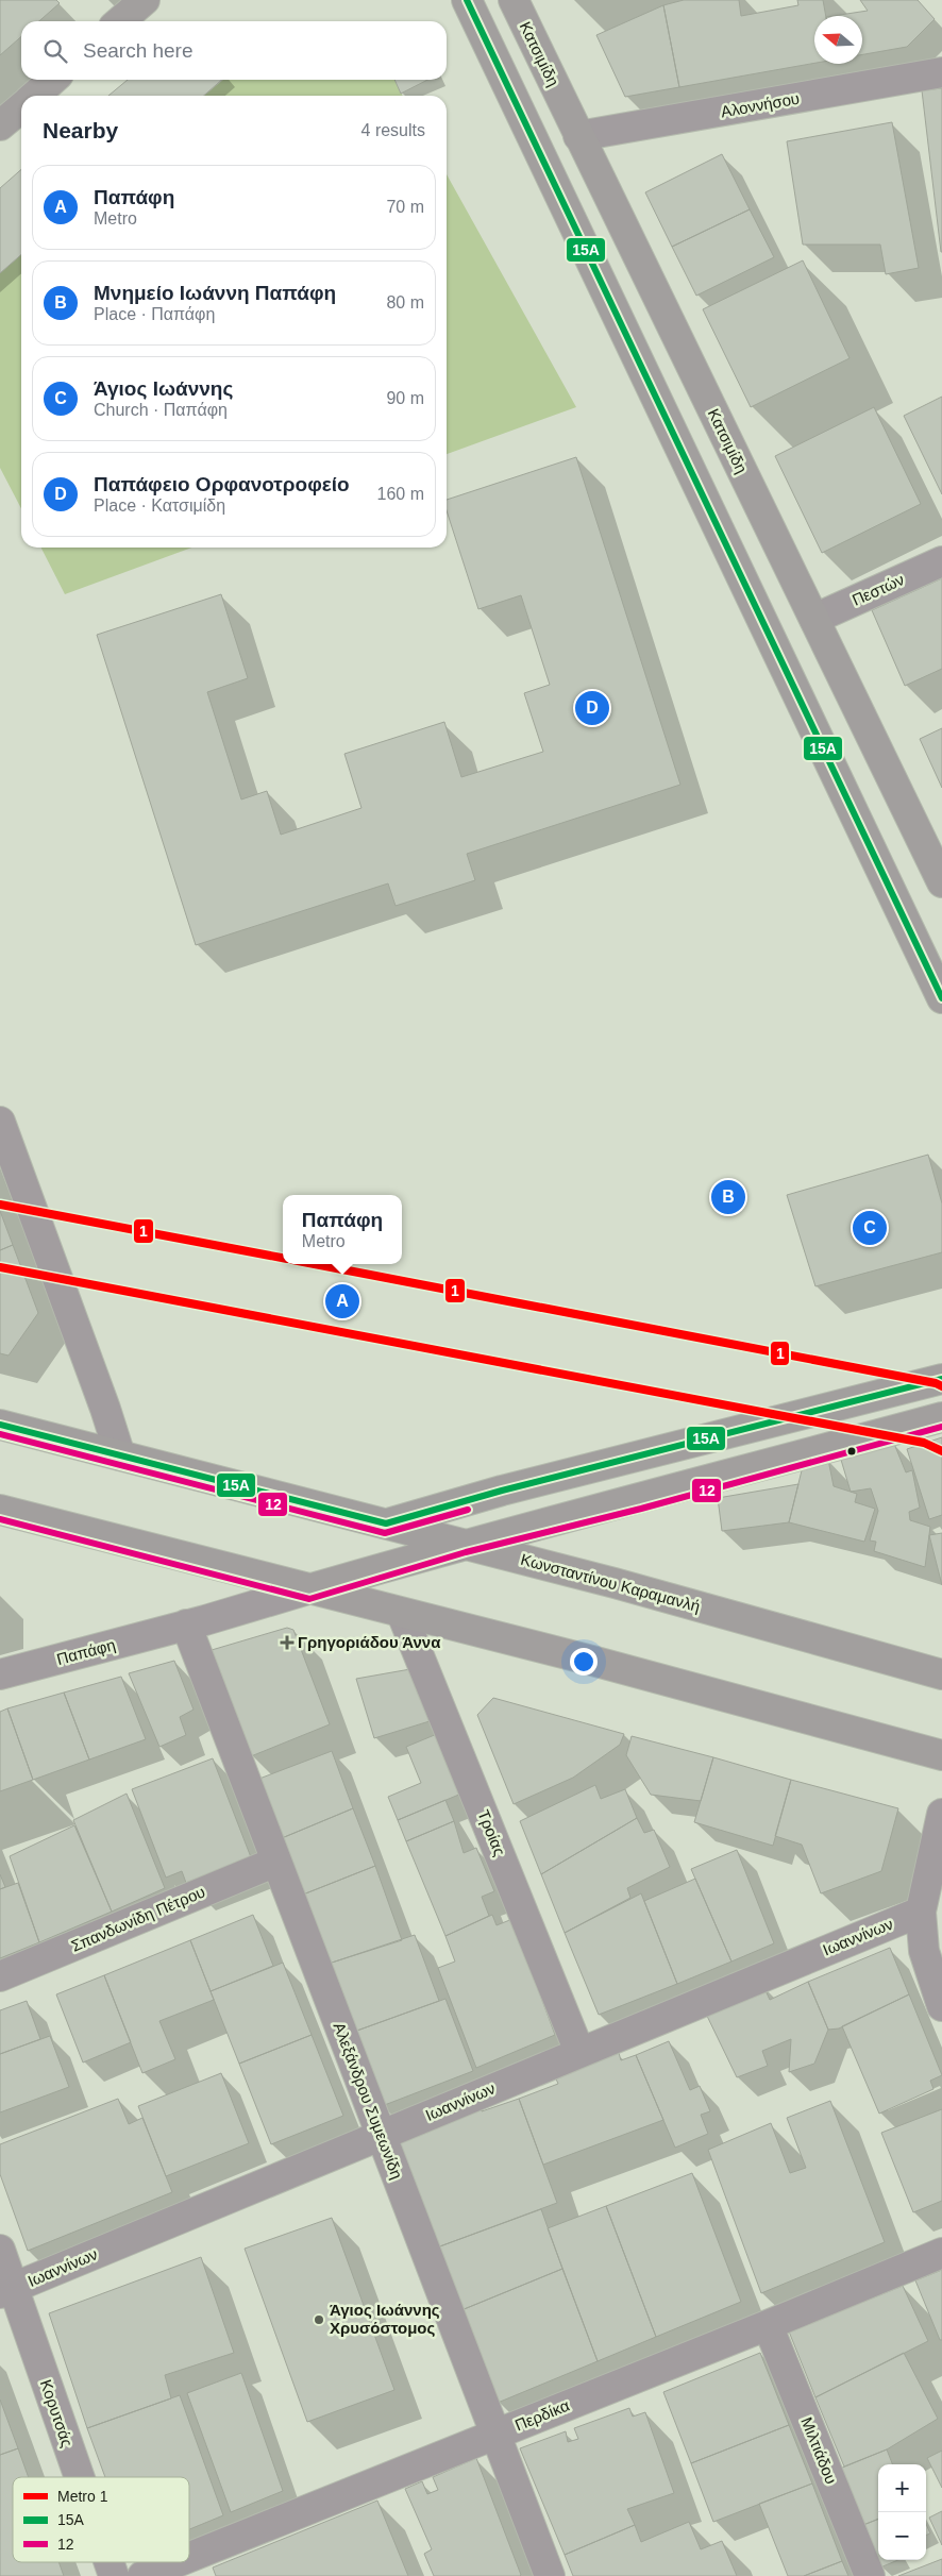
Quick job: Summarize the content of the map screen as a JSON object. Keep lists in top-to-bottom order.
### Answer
{
  "streets": {
    "main road": ["Κατσιμίδη", "Κωνσταντίνου Καραμανλή", "Παπάφη"],
    "street": [
      "Αλοννήσου",
      "Πεστών",
      "Τροίας",
      "Σπανδωνίδη Πέτρου",
      "Ιωαννίνων",
      "Αλεξάνδρου Συμεωνίδη",
      "Κορυτσάς",
      "Περδίκα",
      "Μιλτιάδου"
    ]
  },
  "crossings": [
    ["Κατσιμίδη", "Αλοννήσου"],
    ["Κατσιμίδη", "Πεστών"],
    ["Κωνσταντίνου Καραμανλή", "Παπάφη"],
    ["Παπάφη", "Αλεξάνδρου Συμεωνίδη"],
    ["Τροίας", "Ιωαννίνων"],
    ["Σπανδωνίδη Πέτρου", "Αλεξάνδρου Συμεωνίδη"],
    ["Ιωαννίνων", "Αλεξάνδρου Συμεωνίδη"],
    ["Ιωαννίνων", "Κορυτσάς"],
    ["Αλεξάνδρου Συμεωνίδη", "Περδίκα"],
    ["Περδίκα", "Μιλτιάδου"]
  ],
  "places": {
    "health": ["Γρηγοριάδου Άννα"],
    "other": ["Άγιος Ιωάννης Χρυσόστομος"]
  },
  "lines": ["transit line 15Α", "metro line 1", "transit line 12"],
  "legend": ["Metro 1", "15Α", "12"],
  "north": "left",
  "page": {
    "search": "Search here",
    "heading": ["Nearby", "4 results"],
    "list": [
      {
        "mark": "A",
        "name": "Παπάφη",
        "note": "Metro",
        "value": "70 m"
      },
      {
        "mark": "B",
        "name": "Μνημείο Ιωάννη Παπάφη",
        "note": "Place · Παπάφη",
        "value": "80 m"
      },
      {
        "mark": "C",
        "name": "Άγιος Ιωάννης",
        "note": "Church · Παπάφη",
        "value": "90 m"
      },
      {
        "mark": "D",
        "name": "Παπάφειο Ορφανοτροφείο",
        "note": "Place · Κατσιμίδη",
        "value": "160 m"
      }
    ],
    "pins": [
      "D",
      "B",
      "C",
      "A"
    ],
    "popup": ["Παπάφη", "Metro"],
    "map_buttons": ["+", "−"]
  }
}
